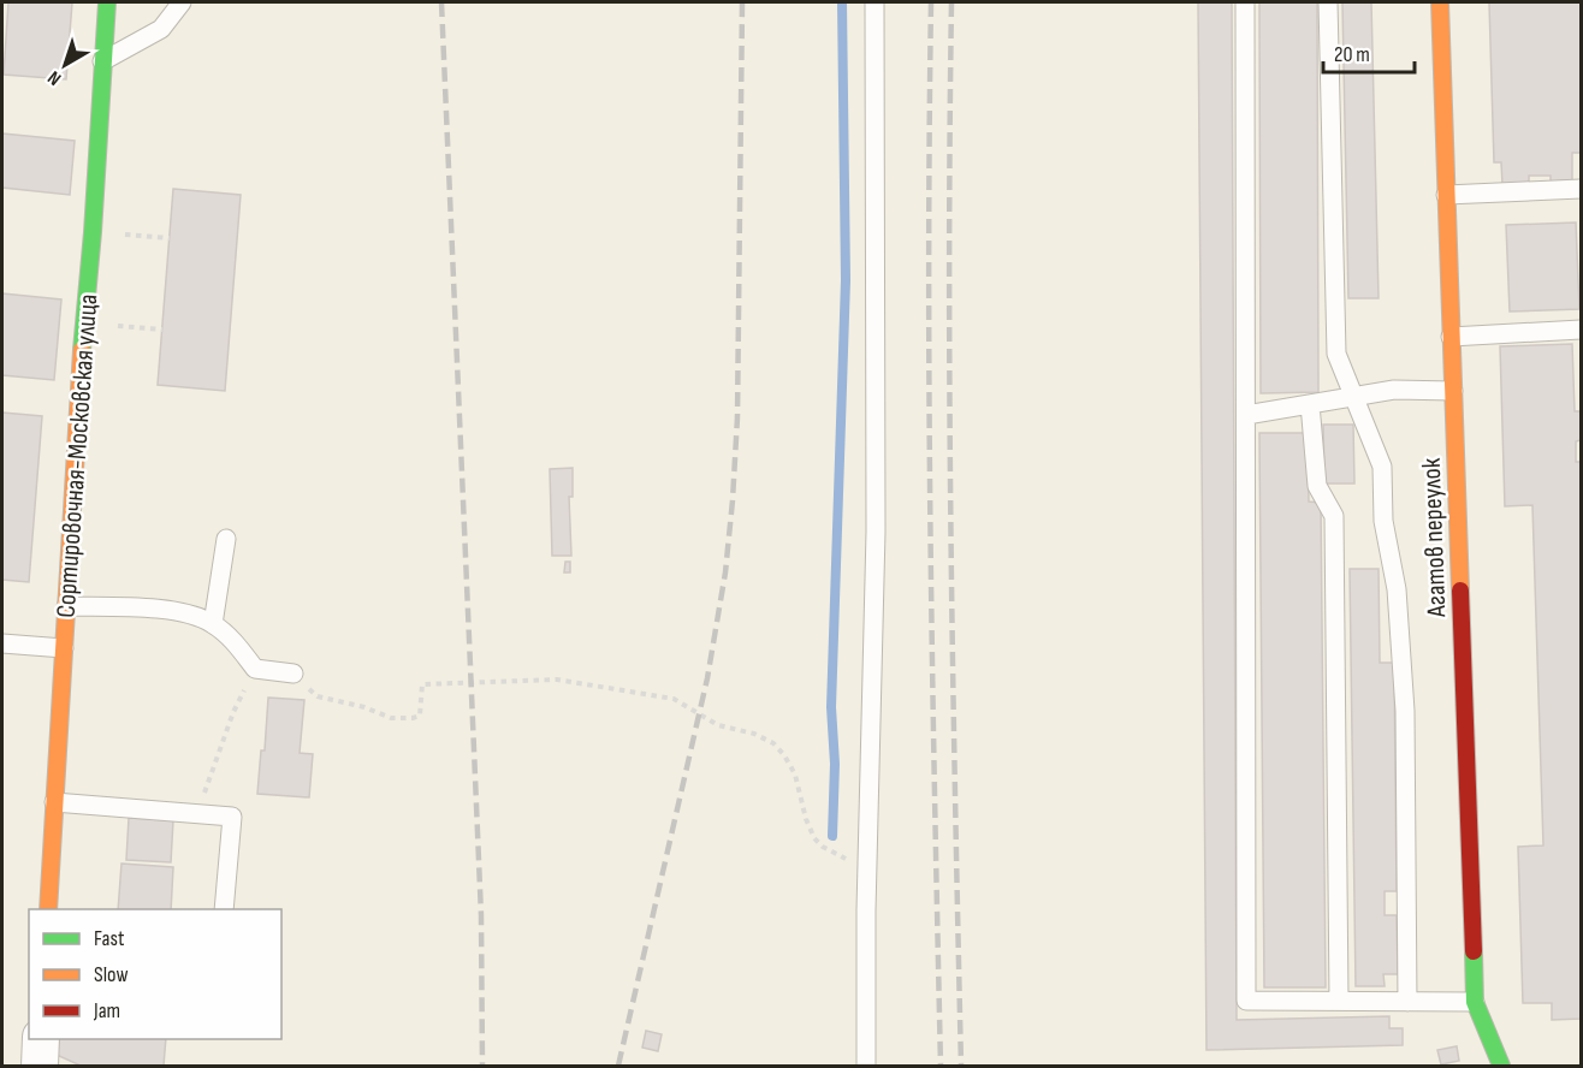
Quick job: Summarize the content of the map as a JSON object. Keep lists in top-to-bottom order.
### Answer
{
  "streets": {
    "street": ["Сортировочная-Московская улица", "Агатов переулок"]
  },
  "legend": ["Fast", "Slow", "Jam"],
  "scale_bar": "20 m",
  "north": "bottom left"
}
